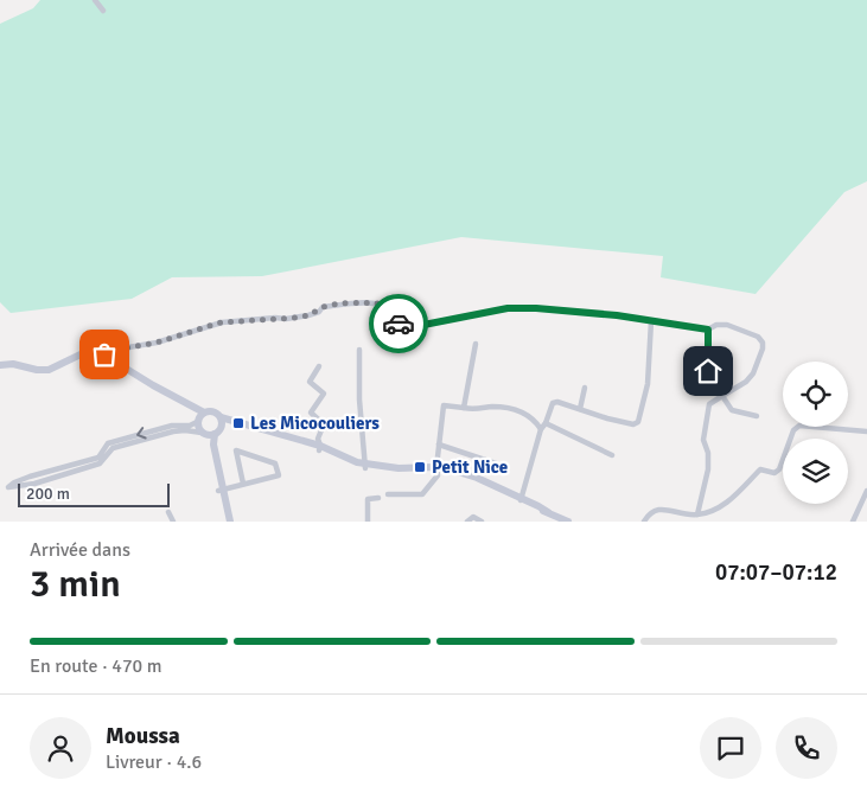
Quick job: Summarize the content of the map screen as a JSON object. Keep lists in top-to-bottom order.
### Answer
{
  "places": {
    "transit": ["Les Micocouliers", "Petit Nice"]
  },
  "scale_bar": "200 m",
  "page": {
    "scale": "200 m",
    "heading": ["3 min", "Arrivée dans", "07:07–07:12"],
    "panel": ["Moussa", "Livreur · 4.6"],
    "bar": "En route · 470 m"
  }
}
